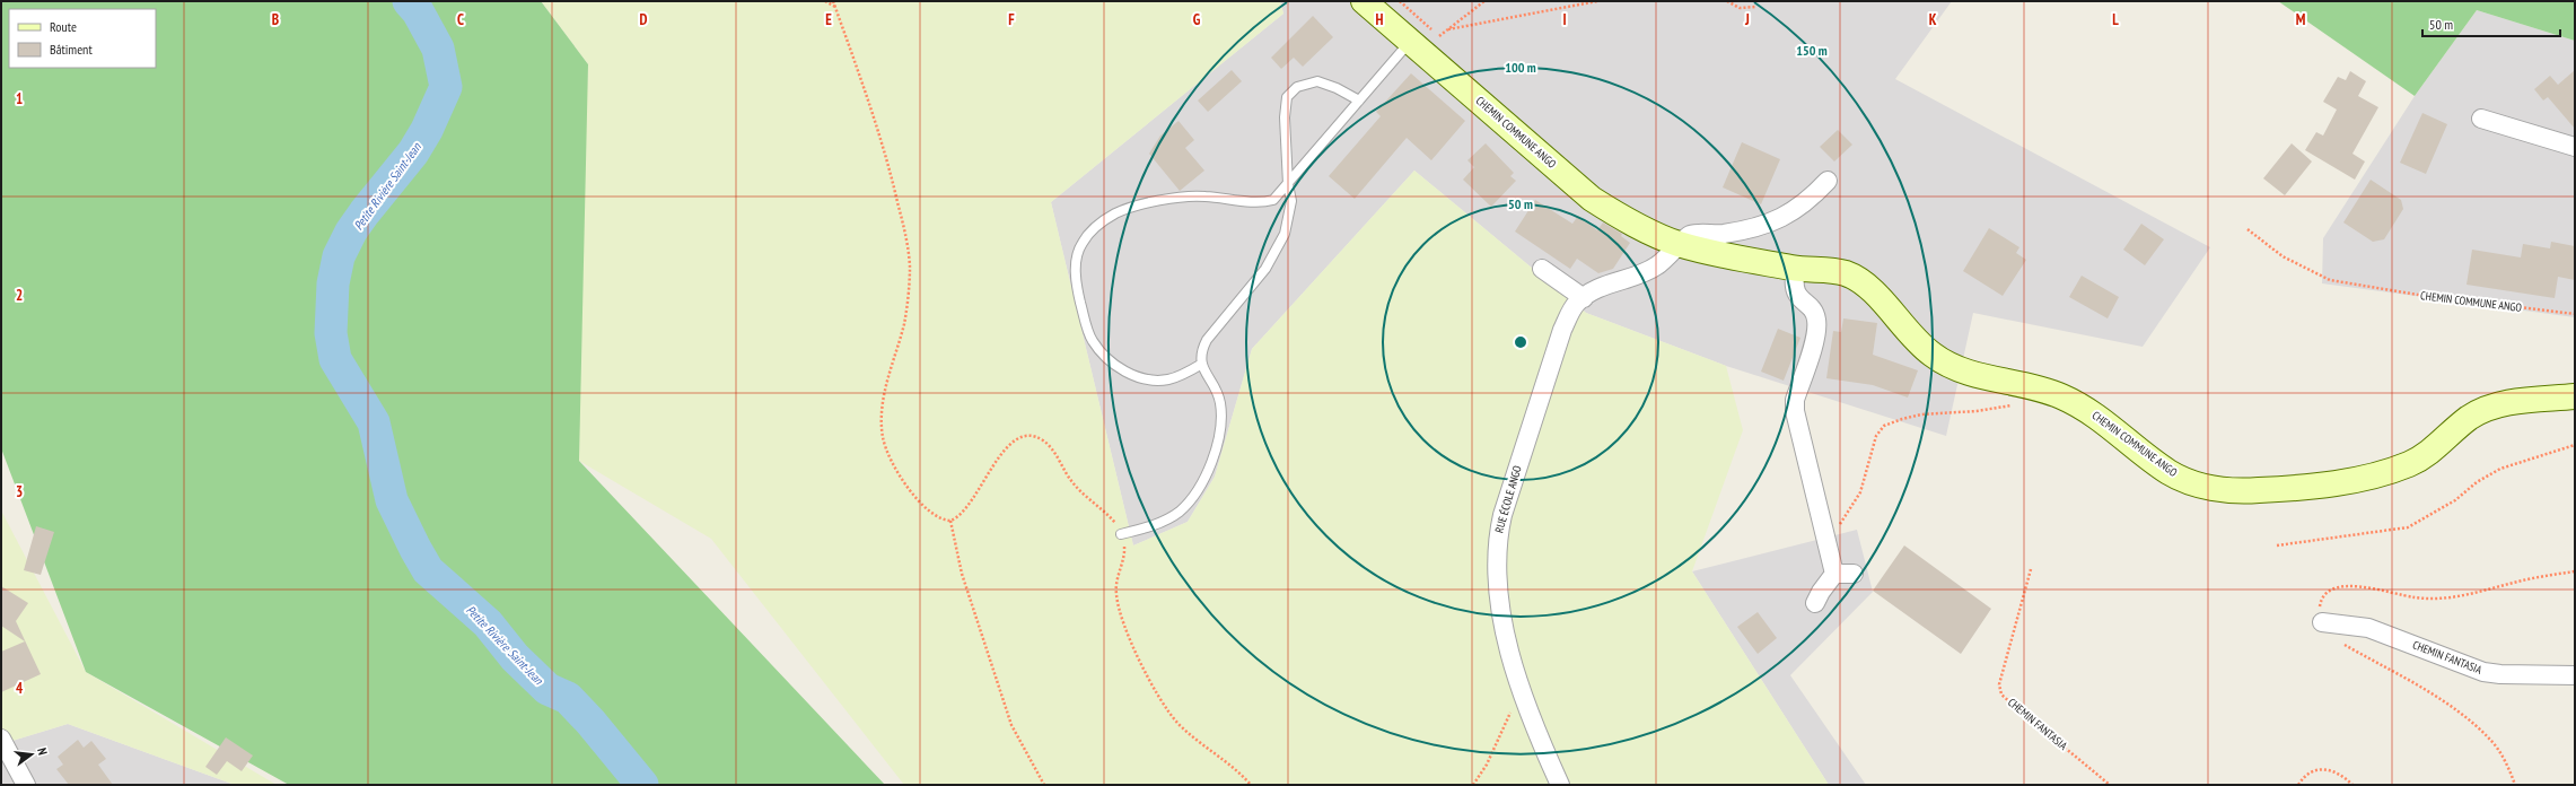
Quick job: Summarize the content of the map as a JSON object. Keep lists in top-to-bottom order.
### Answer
{
  "streets": {
    "street": ["CHEMIN COMMUNE ANGO", "RUE ÉCOLE ANGO", "CHEMIN FANTASIA"]
  },
  "crossings": [
    ["CHEMIN COMMUNE ANGO", "RUE ÉCOLE ANGO"]
  ],
  "water": ["Petite Rivière Saint-Jean"],
  "legend": ["Route", "Bâtiment"],
  "scale_bar": "50 m",
  "north": "right",
  "grid": {
    "columns": [
      "B",
      "C",
      "D",
      "E",
      "F",
      "G",
      "H",
      "I",
      "J",
      "K",
      "L",
      "M"
    ],
    "rows": [
      "1",
      "2",
      "3",
      "4"
    ]
  },
  "rings": ["150 m", "100 m", "50 m"]
}
